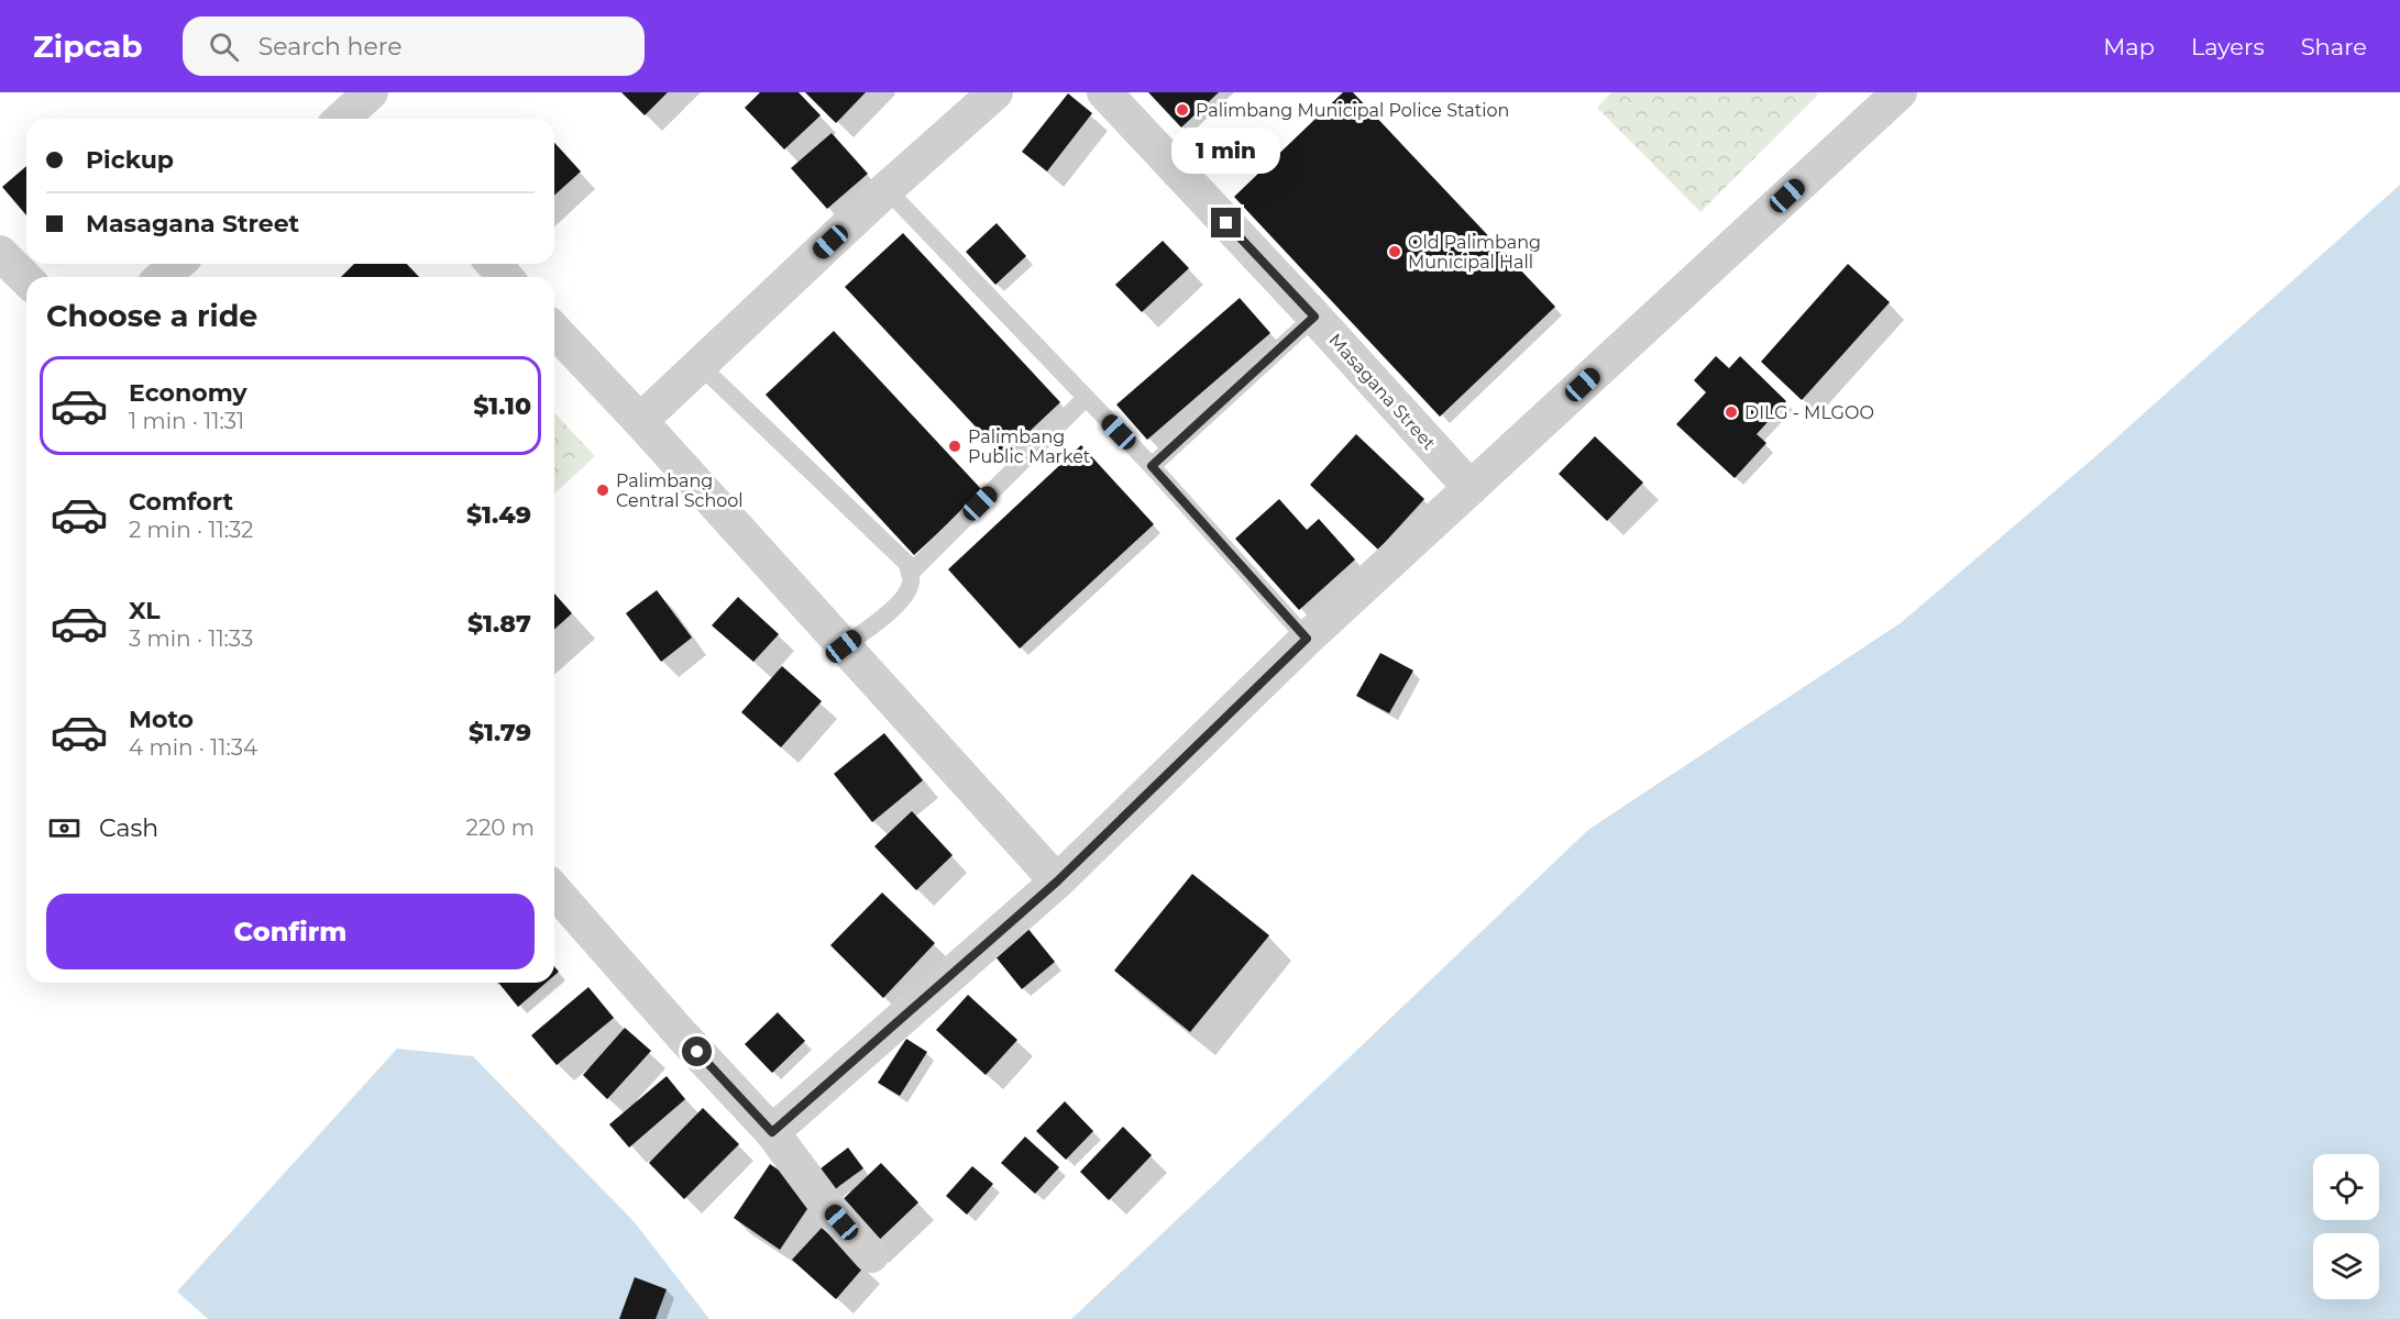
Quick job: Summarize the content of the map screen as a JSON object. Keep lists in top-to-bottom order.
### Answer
{
  "streets": {
    "street": ["Masagana Street"]
  },
  "places": [
    "Palimbang Municipal Police Station",
    "Old Palimbang Municipal Hall",
    "DILG - MLGOO",
    "Palimbang Public Market",
    "Palimbang Central School"
  ],
  "page": {
    "header": "Zipcab",
    "search": "Search here",
    "nav": ["Map", "Layers", "Share"],
    "banner": ["Pickup", "Masagana Street"],
    "bubble": "1 min",
    "heading": "Choose a ride",
    "list": [
      {
        "name": "Economy",
        "note": "1 min · 11:31",
        "value": "$1.10"
      },
      {
        "name": "Comfort",
        "note": "2 min · 11:32",
        "value": "$1.49"
      },
      {
        "name": "XL",
        "note": "3 min · 11:33",
        "value": "$1.87"
      },
      {
        "name": "Moto",
        "note": "4 min · 11:34",
        "value": "$1.79"
      }
    ],
    "pay": ["Cash", "220 m"],
    "buttons": "Confirm"
  }
}
